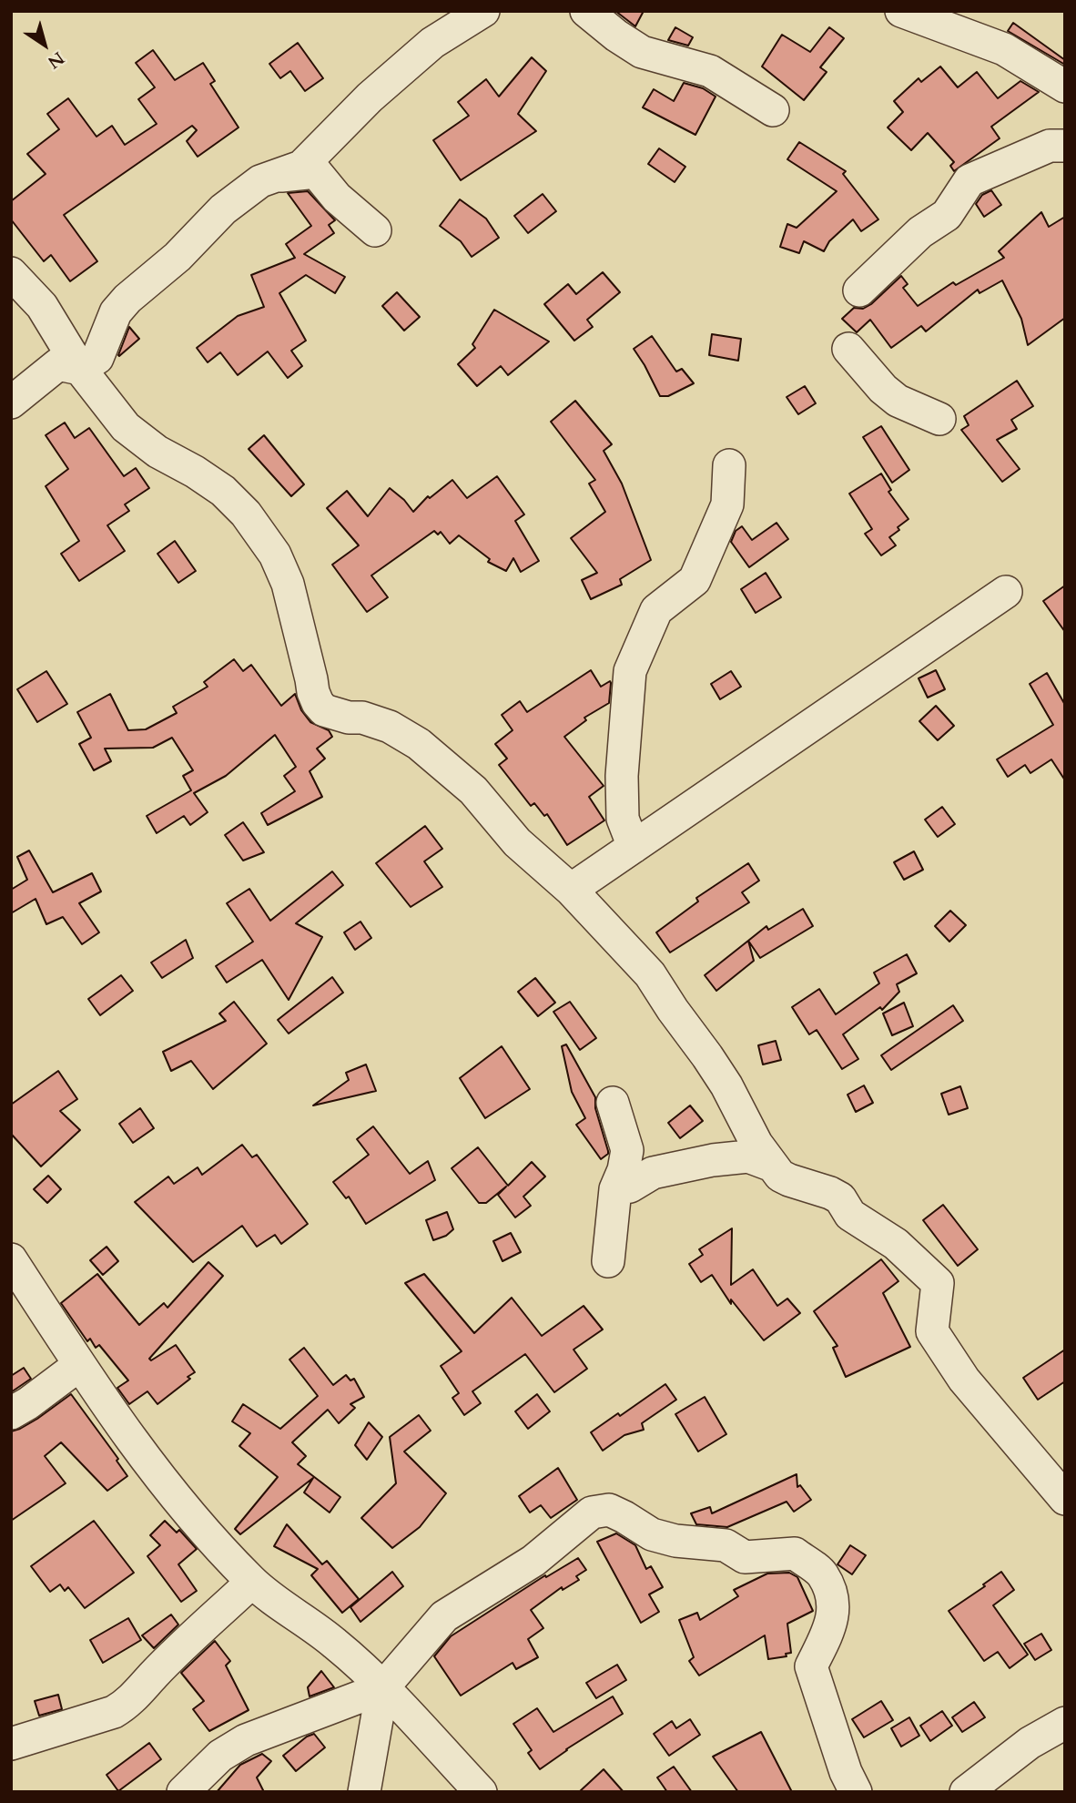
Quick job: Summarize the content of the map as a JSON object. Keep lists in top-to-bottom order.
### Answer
{
  "north": "bottom right"
}
